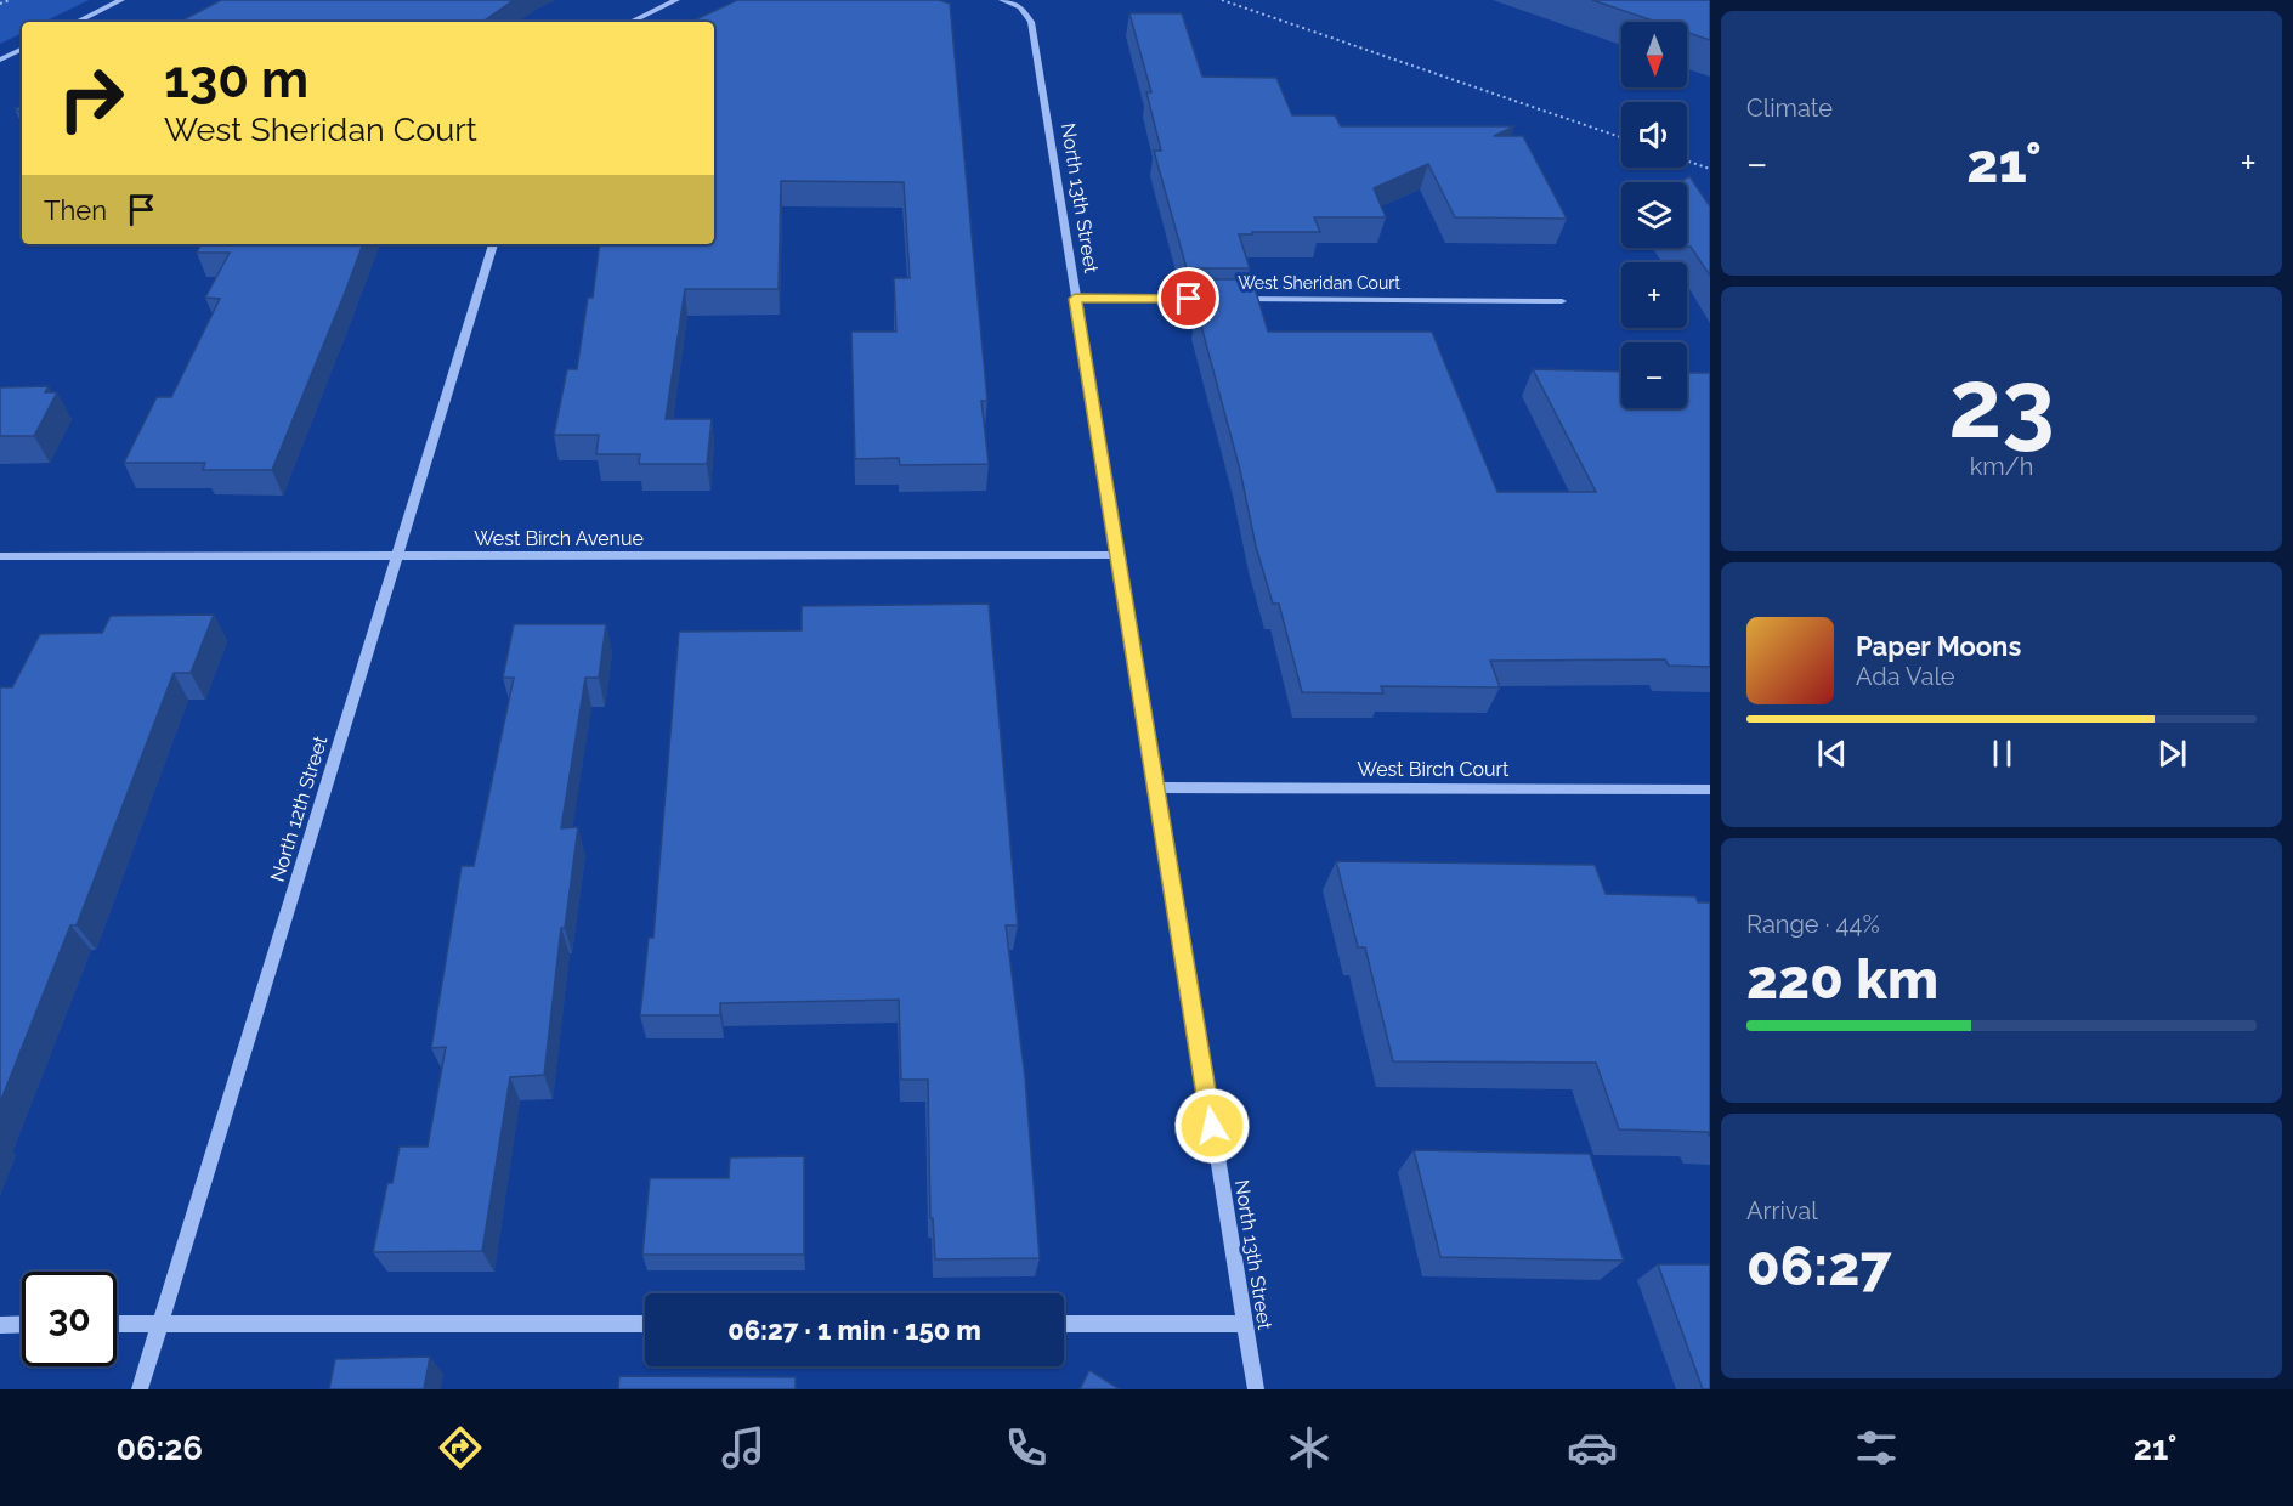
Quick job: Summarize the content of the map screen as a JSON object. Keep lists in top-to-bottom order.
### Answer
{
  "streets": {
    "street": [
      "North 13th Street",
      "West Sheridan Court",
      "West Birch Avenue",
      "West Birch Court",
      "North 12th Street"
    ]
  },
  "crossings": [
    ["North 13th Street", "West Sheridan Court"],
    ["North 13th Street", "West Birch Avenue"],
    ["North 13th Street", "West Birch Court"],
    ["West Birch Avenue", "North 12th Street"]
  ],
  "north": "bottom",
  "page": {
    "tile": [
      "Climate",
      ["23", "km/h"],
      ["Range · 44%", "220 km"],
      ["Arrival", "06:27"]
    ],
    "map_buttons": ["+", "−"],
    "turn": ["130 m", "West Sheridan Court"],
    "heat": ["−", "21°", "+"],
    "then": "Then",
    "song": ["Paper Moons", "Ada Vale"],
    "limit": "30",
    "trip": "06:27 · 1 min · 150 m",
    "tabs": ["06:26", "21°"]
  }
}
